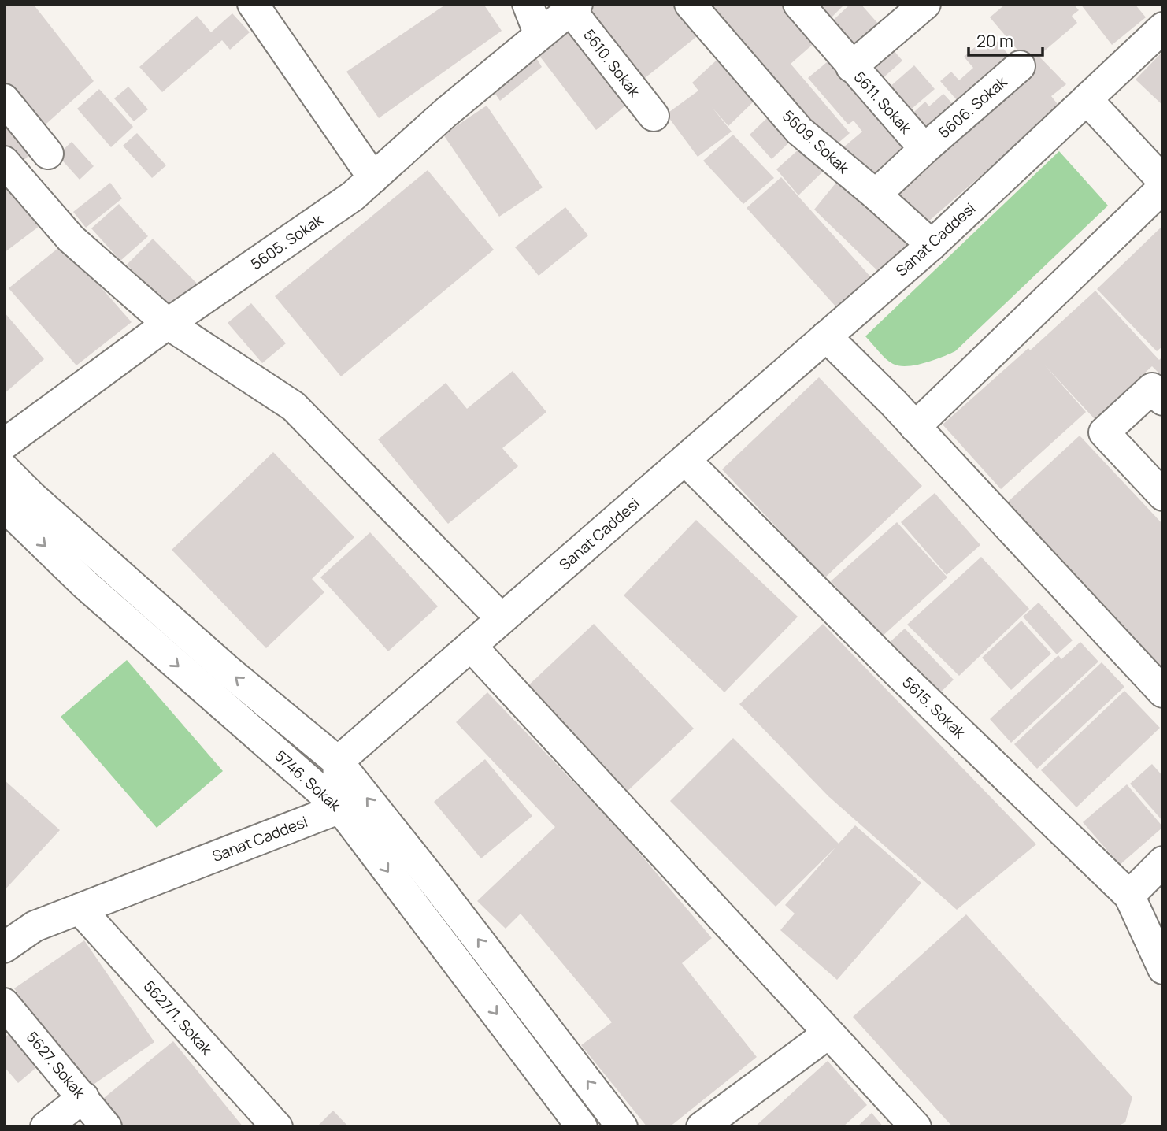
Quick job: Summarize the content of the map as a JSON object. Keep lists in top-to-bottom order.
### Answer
{
  "streets": {
    "street": [
      "5610. Sokak",
      "5611. Sokak",
      "5606. Sokak",
      "5609. Sokak",
      "Sanat Caddesi",
      "5605. Sokak",
      "5615. Sokak",
      "5746. Sokak",
      "5627/1. Sokak",
      "5627. Sokak"
    ]
  },
  "crossings": [
    ["5610. Sokak", "5605. Sokak"],
    ["5611. Sokak", "5606. Sokak"],
    ["5609. Sokak", "Sanat Caddesi"],
    ["Sanat Caddesi", "5615. Sokak"],
    ["Sanat Caddesi", "5746. Sokak"],
    ["Sanat Caddesi", "5627/1. Sokak"]
  ],
  "scale_bar": "20 m"
}
